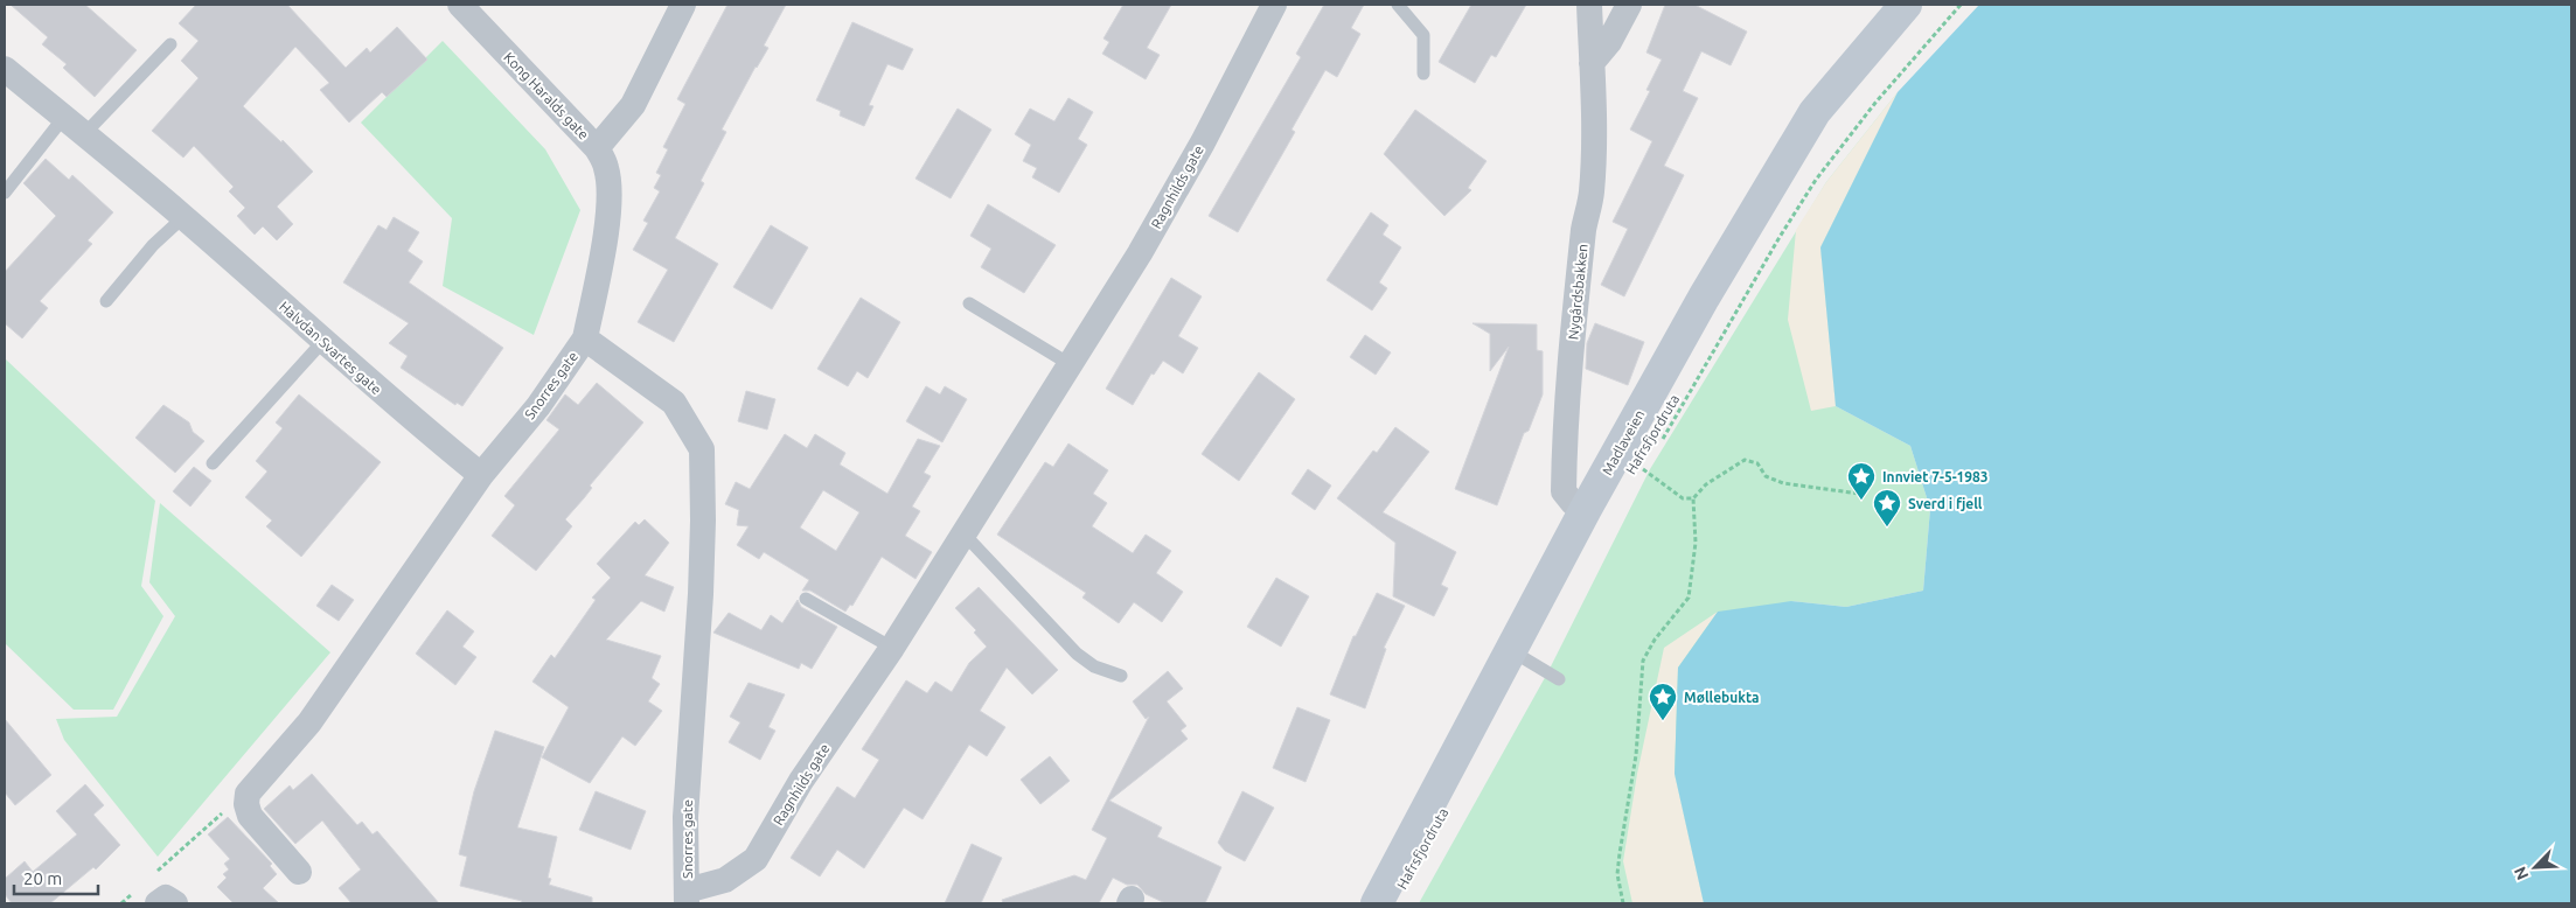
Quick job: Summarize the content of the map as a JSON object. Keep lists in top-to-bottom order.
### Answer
{
  "streets": {
    "main road": ["Madlaveien"],
    "street": [
      "Kong Haralds gate",
      "Ragnhilds gate",
      "Nygårdsbakken",
      "Halvdan Svartes gate",
      "Snorres gate"
    ],
    "path": ["Hafrsfjordruta"]
  },
  "crossings": [
    ["Kong Haralds gate", "Snorres gate"],
    ["Ragnhilds gate", "Snorres gate"],
    ["Nygårdsbakken", "Madlaveien"],
    ["Halvdan Svartes gate", "Snorres gate"]
  ],
  "places": {
    "place": ["Innviet 7-5-1983", "Sverd i fjell", "Møllebukta"]
  },
  "scale_bar": "20 m",
  "north": "bottom left"
}
